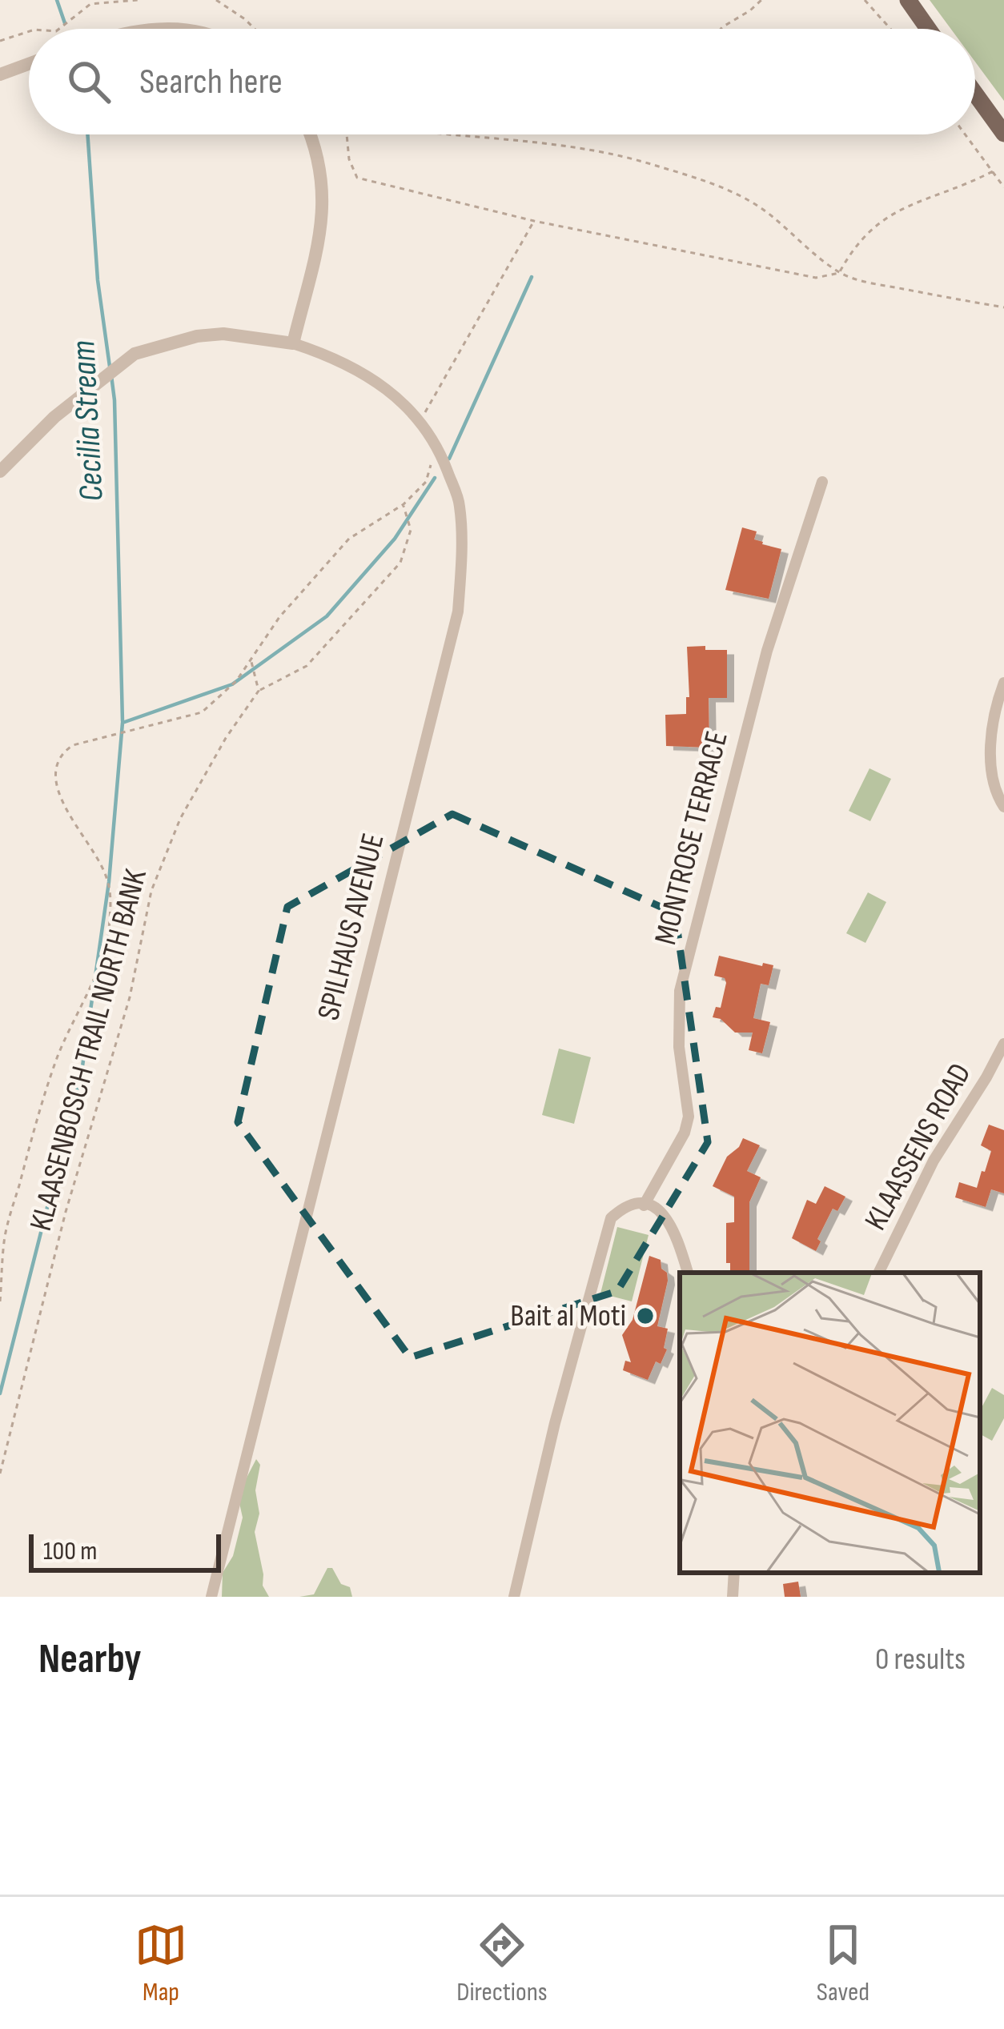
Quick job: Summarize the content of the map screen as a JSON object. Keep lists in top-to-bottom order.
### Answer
{
  "streets": {
    "street": ["MONTROSE TERRACE", "SPILHAUS AVENUE", "KLAASSENS ROAD"],
    "path": ["KLAASENBOSCH TRAIL NORTH BANK"]
  },
  "water": ["Cecilia Stream"],
  "places": ["Bait al Moti"],
  "scale_bar": "100 m",
  "page": {
    "search": "Search here",
    "scale": "100 m",
    "heading": ["Nearby", "0 results"],
    "nav": ["Map", "Directions", "Saved"]
  }
}
